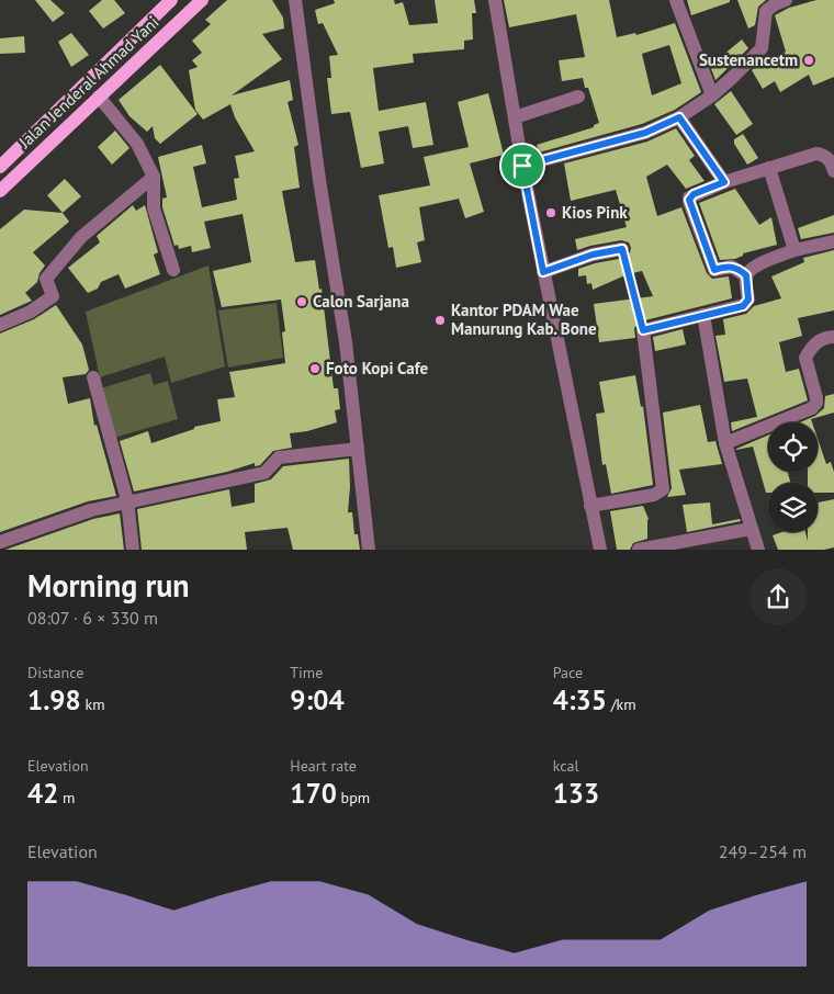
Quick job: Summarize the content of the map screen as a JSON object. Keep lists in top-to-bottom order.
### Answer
{
  "streets": {
    "main road": ["Jalan Jenderal Ahmad Yani"]
  },
  "places": [
    "Sustenancetm",
    "Kios Pink",
    "Calon Sarjana",
    "Kantor PDAM Wae Manurung Kab. Bone",
    "Foto Kopi Cafe"
  ],
  "page": {
    "heading": ["Morning run", "08:07 · 6 × 330 m"],
    "stats": [
      ["Distance", "1.98 km"],
      ["Time", "9:04"],
      ["Pace", "4:35 /km"],
      ["Elevation", "42 m"],
      ["Heart rate", "170 bpm"],
      ["kcal", "133"]
    ],
    "chart": ["Elevation", "249–254 m"]
  }
}
